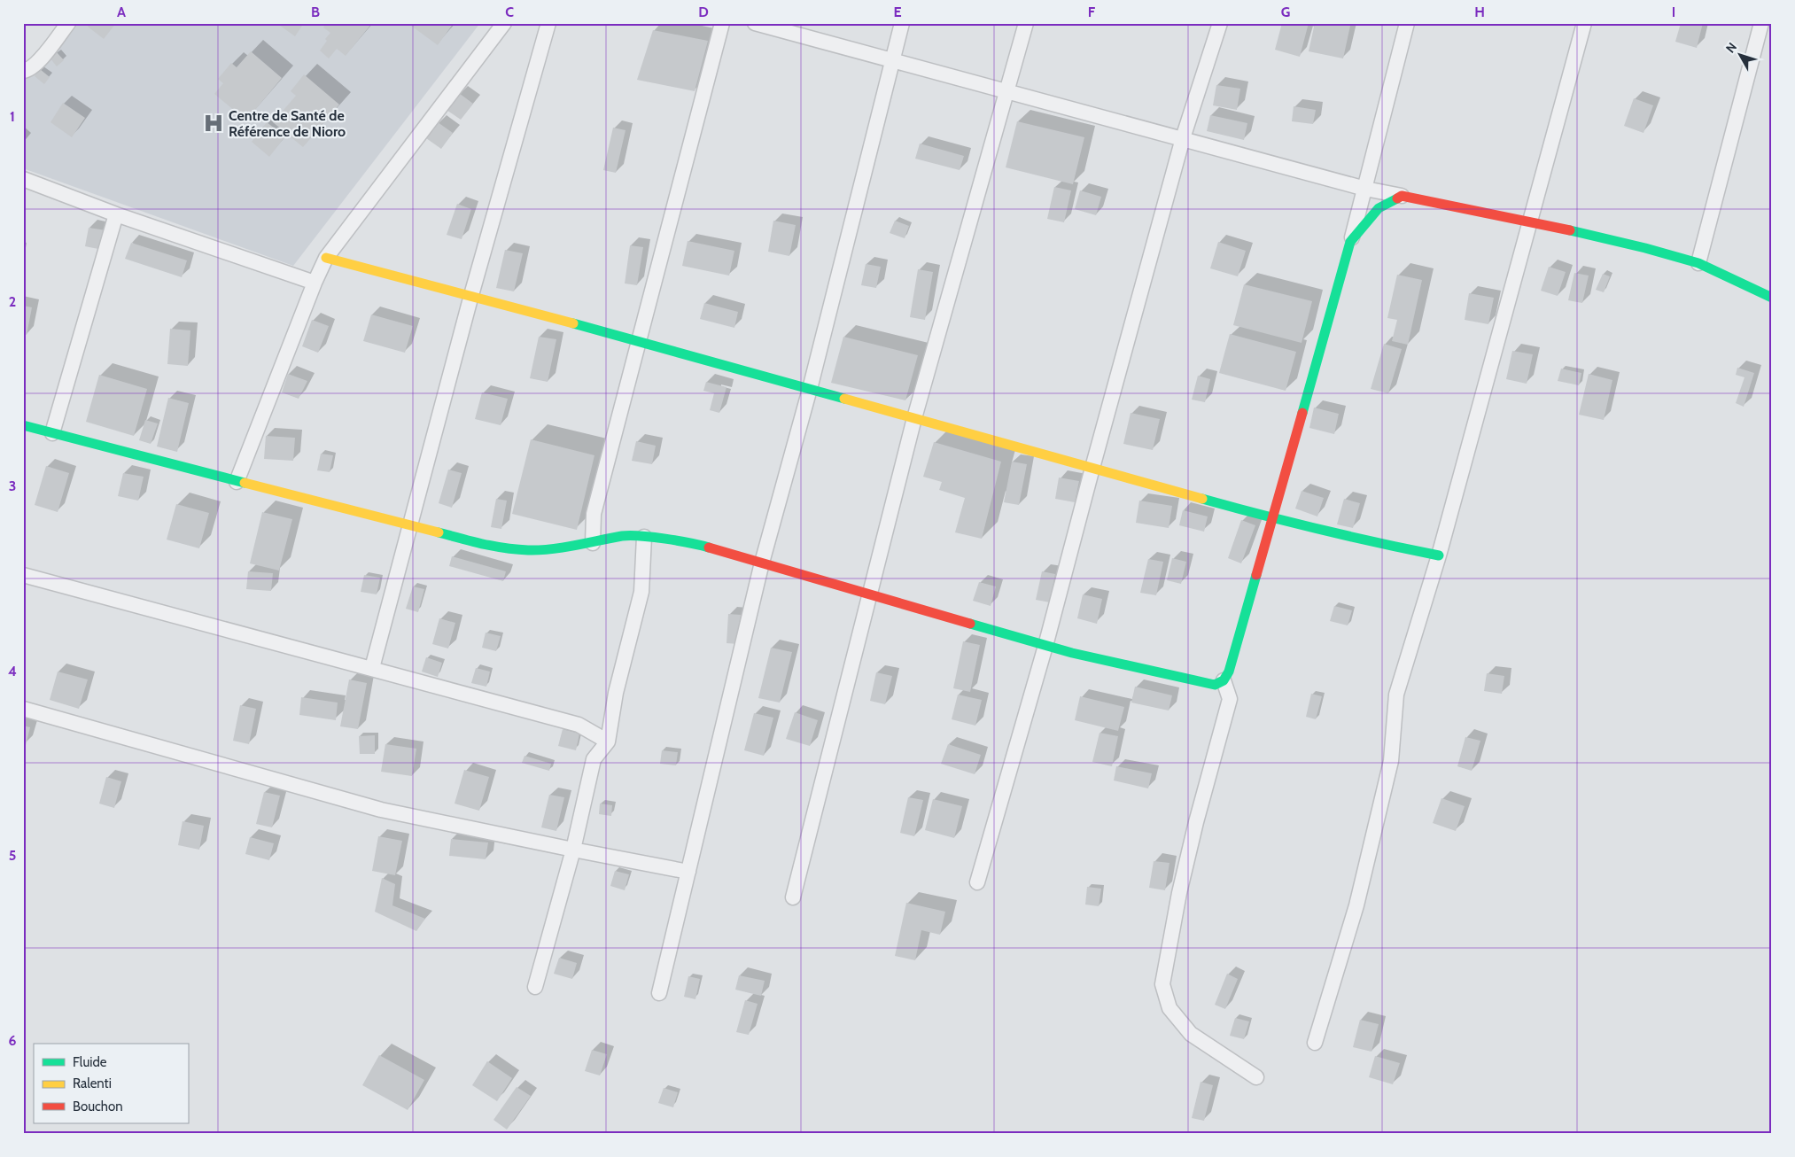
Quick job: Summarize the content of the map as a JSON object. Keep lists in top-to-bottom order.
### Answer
{
  "places": {
    "hospital": ["Centre de Santé de Référence de Nioro"]
  },
  "legend": ["Fluide", "Ralenti", "Bouchon"],
  "north": "top left",
  "grid": {
    "columns": [
      "A",
      "B",
      "C",
      "D",
      "E",
      "F",
      "G",
      "H",
      "I"
    ],
    "rows": [
      "1",
      "2",
      "3",
      "4",
      "5",
      "6"
    ]
  }
}
